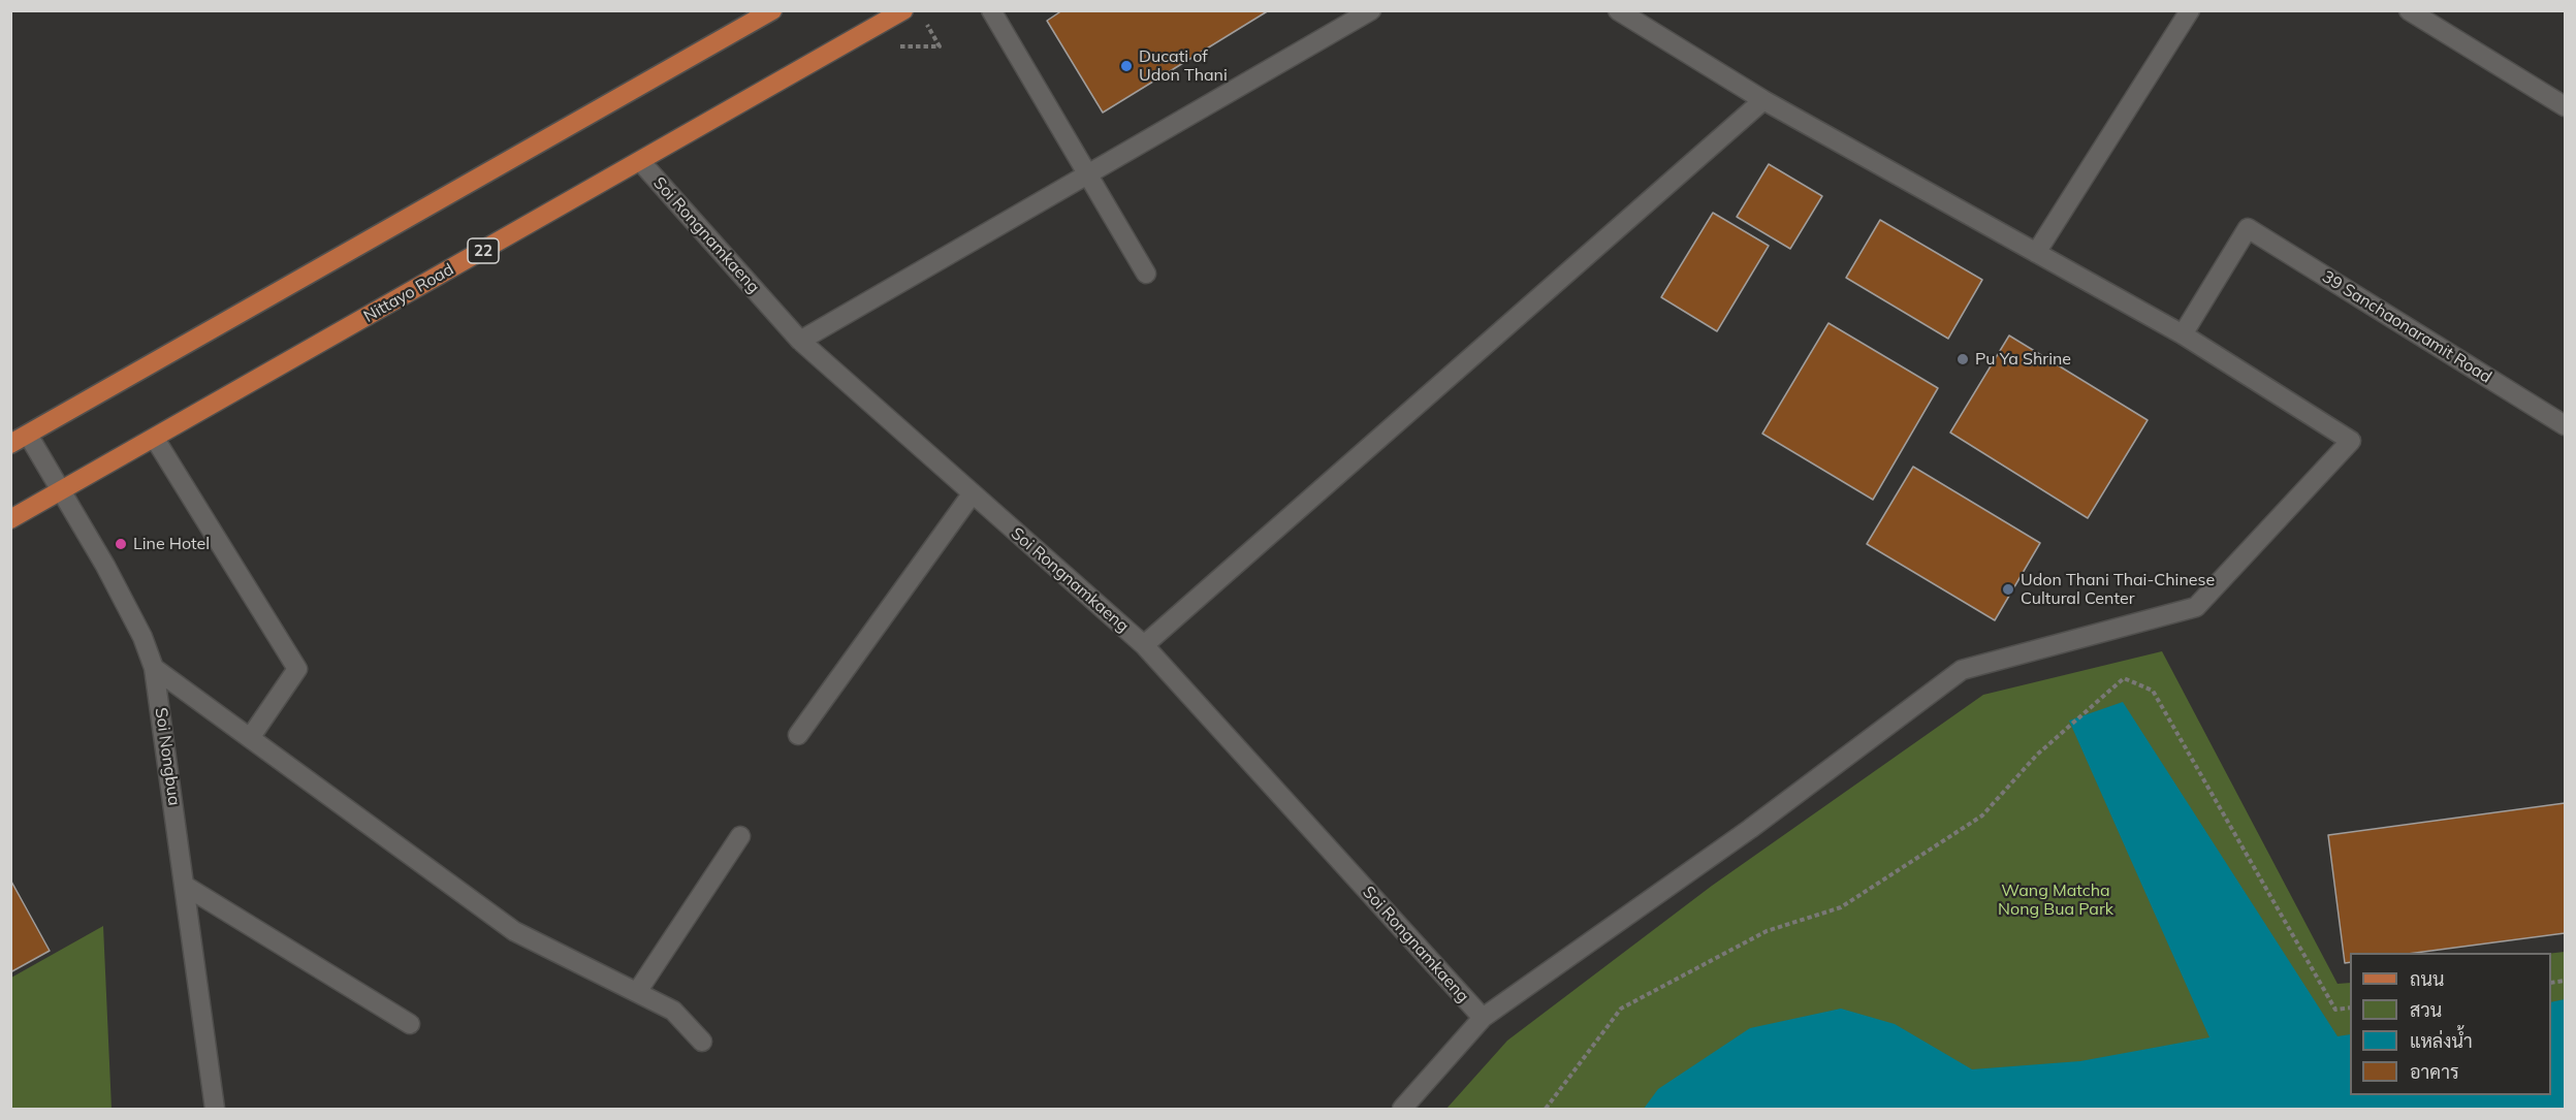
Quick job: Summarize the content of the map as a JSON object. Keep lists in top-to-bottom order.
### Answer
{
  "streets": {
    "main road": ["22", "Nittayo Road"],
    "street": ["Soi Rongnamkaeng", "39 Sanchaonaramit Road", "Soi Nongbua"]
  },
  "crossings": [
    ["Soi Rongnamkaeng", "Nittayo Road"],
    ["Nittayo Road", "Soi Nongbua"]
  ],
  "parks": ["Wang Matcha Nong Bua Park"],
  "places": [
    "Ducati of Udon Thani",
    "Pu Ya Shrine",
    "Line Hotel",
    "Udon Thani Thai-Chinese Cultural Center"
  ],
  "legend": [
    "ถนน",
    "สวน",
    "แหล่งน้ำ",
    "อาคาร"
  ]
}
